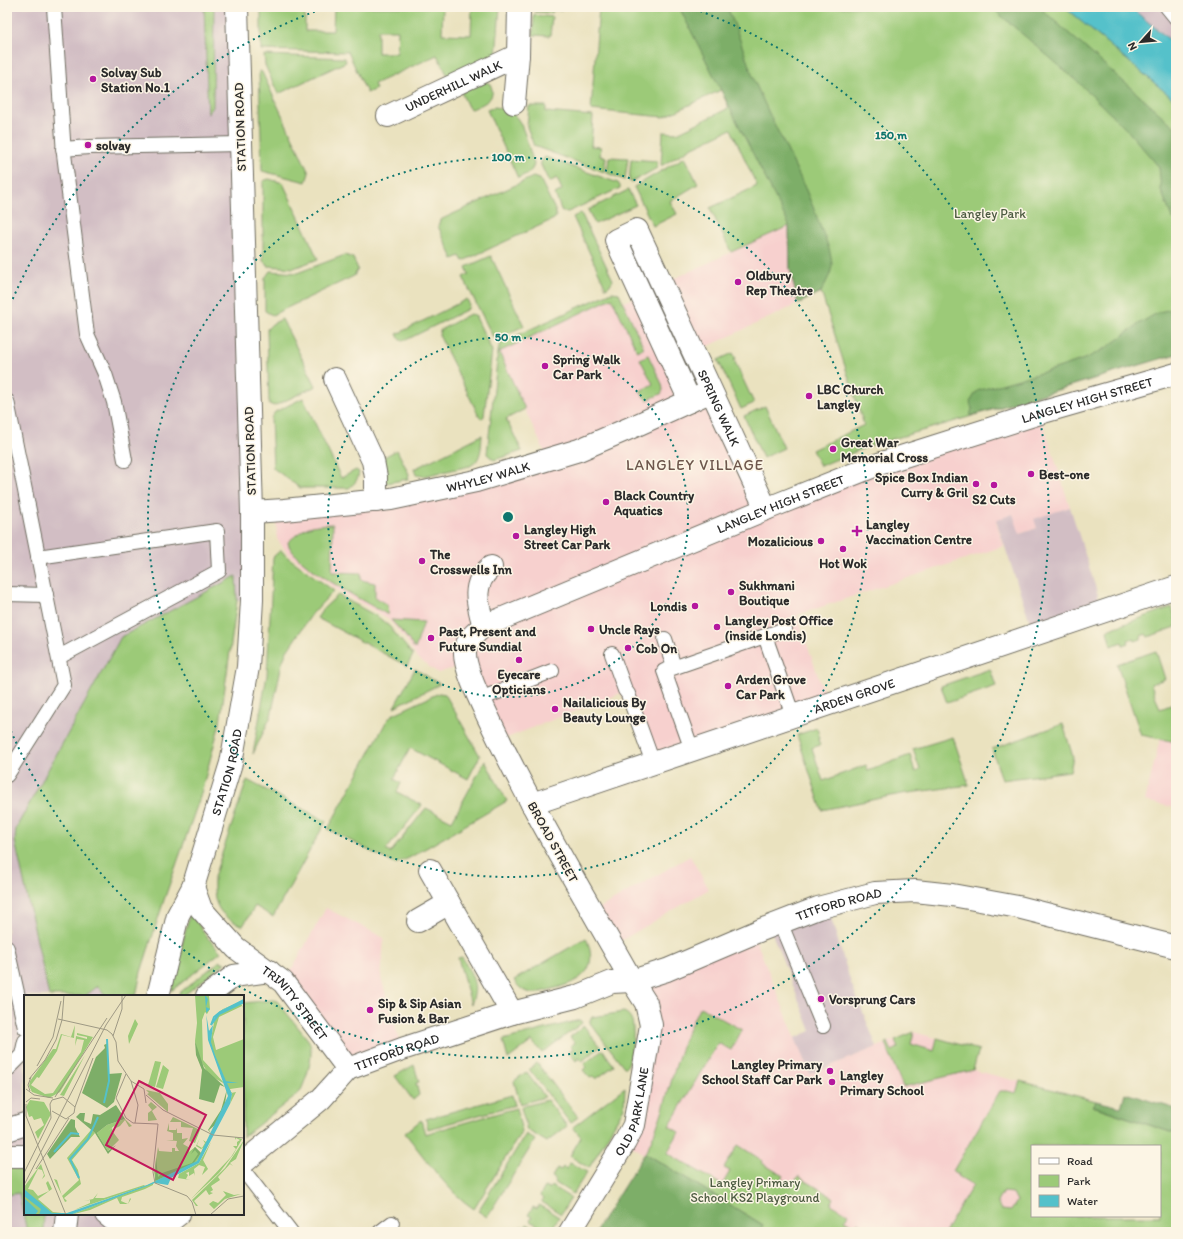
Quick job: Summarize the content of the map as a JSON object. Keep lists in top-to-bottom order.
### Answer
{
  "streets": {
    "main road": [
      "UNDERHILL WALK",
      "STATION ROAD",
      "LANGLEY HIGH STREET",
      "SPRING WALK",
      "WHYLEY WALK",
      "ARDEN GROVE",
      "BROAD STREET",
      "TITFORD ROAD",
      "TRINITY STREET",
      "OLD PARK LANE"
    ]
  },
  "crossings": [
    ["STATION ROAD", "WHYLEY WALK"],
    ["LANGLEY HIGH STREET", "SPRING WALK"],
    ["LANGLEY HIGH STREET", "BROAD STREET"],
    ["SPRING WALK", "WHYLEY WALK"],
    ["ARDEN GROVE", "BROAD STREET"],
    ["BROAD STREET", "TITFORD ROAD"],
    ["BROAD STREET", "OLD PARK LANE"],
    ["TITFORD ROAD", "TRINITY STREET"],
    ["TITFORD ROAD", "OLD PARK LANE"]
  ],
  "districts": ["LANGLEY VILLAGE"],
  "parks": ["Langley Park", "Langley Primary School KS2 Playground"],
  "places": {
    "other": [
      "Solvay Sub Station No.1",
      "solvay",
      "Oldbury Rep Theatre",
      "Spring Walk Car Park",
      "LBC Church Langley",
      "Great War Memorial Cross",
      "Best-one",
      "Spice Box Indian Curry & Gril",
      "S2 Cuts",
      "Black Country Aquatics",
      "Langley High Street Car Park",
      "Mozalicious",
      "Hot Wok",
      "The Crosswells Inn",
      "Sukhmani Boutique",
      "Londis",
      "Langley Post Office (inside Londis)",
      "Uncle Rays",
      "Past, Present and Future Sundial",
      "Cob On",
      "Eyecare Opticians",
      "Arden Grove Car Park",
      "Nailalicious By Beauty Lounge",
      "Vorsprung Cars",
      "Sip & Sip Asian Fusion & Bar",
      "Langley Primary School Staff Car Park",
      "Langley Primary School"
    ],
    "health": ["Langley Vaccination Centre"]
  },
  "legend": ["Road", "Park", "Water"],
  "north": "bottom left",
  "rings": ["150 m", "100 m", "50 m"]
}
